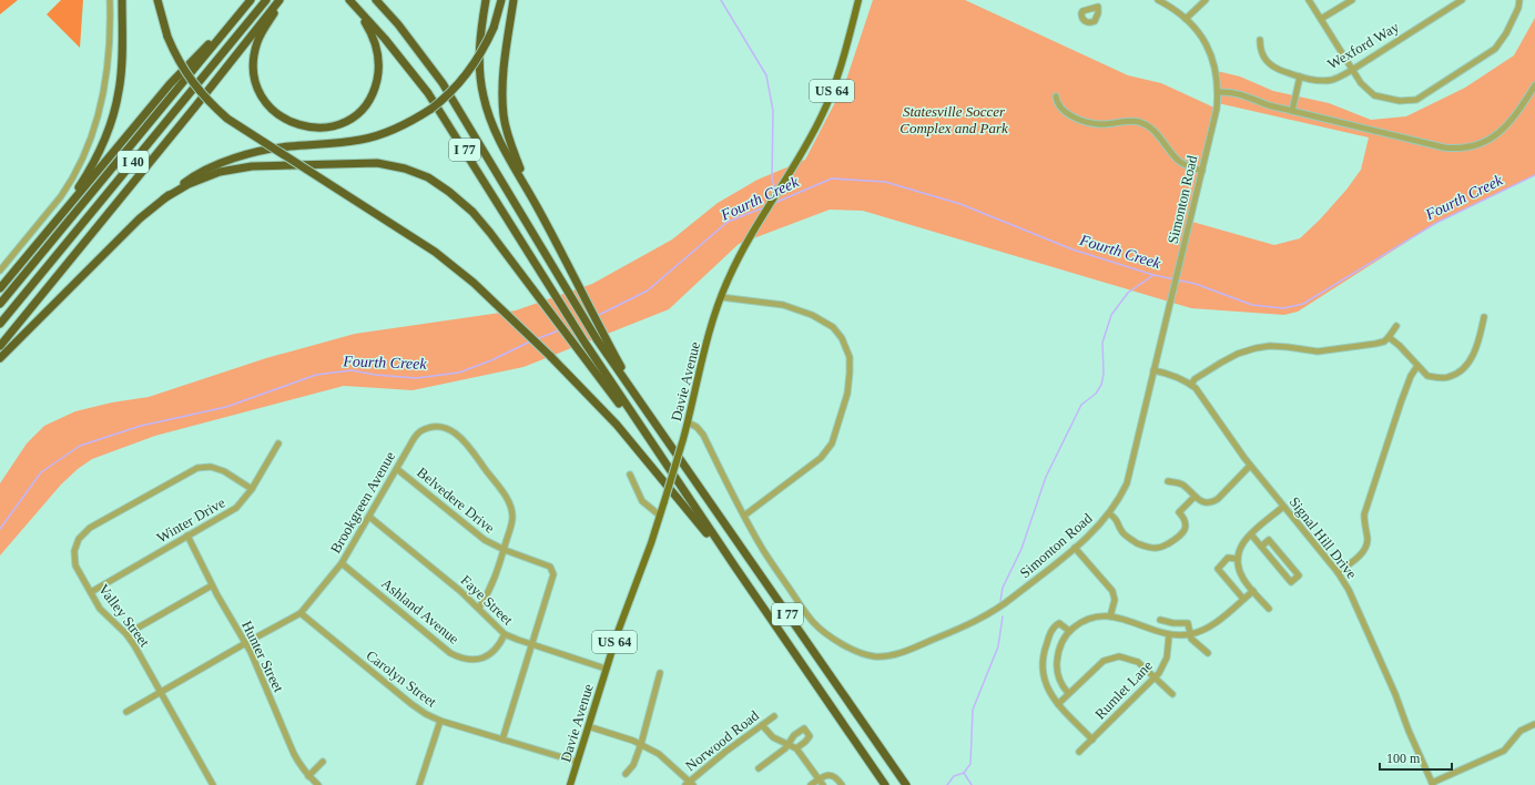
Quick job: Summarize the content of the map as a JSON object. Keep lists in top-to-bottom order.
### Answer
{
  "streets": {
    "highway": ["I 77", "I 40"],
    "main road": ["US 64", "Davie Avenue"],
    "street": [
      "Wexford Way",
      "Simonton Road",
      "Belvedere Drive",
      "Brookgreen Avenue",
      "Winter Drive",
      "Signal Hill Drive",
      "Faye Street",
      "Ashland Avenue",
      "Valley Street",
      "Hunter Street",
      "Carolyn Street",
      "Rumlet Lane",
      "Norwood Road"
    ]
  },
  "crossings": [
    ["Simonton Road", "Davie Avenue"],
    ["Simonton Road", "Signal Hill Drive"],
    ["Davie Avenue", "Faye Street"],
    ["Davie Avenue", "Carolyn Street"],
    ["Belvedere Drive", "Brookgreen Avenue"],
    ["Belvedere Drive", "Faye Street"],
    ["Brookgreen Avenue", "Faye Street"],
    ["Brookgreen Avenue", "Ashland Avenue"],
    ["Brookgreen Avenue", "Valley Street"],
    ["Brookgreen Avenue", "Hunter Street"],
    ["Brookgreen Avenue", "Carolyn Street"],
    ["Winter Drive", "Valley Street"],
    ["Winter Drive", "Hunter Street"],
    ["Faye Street", "Ashland Avenue"]
  ],
  "water": ["Fourth Creek"],
  "parks": ["Statesville Soccer Complex and Park"],
  "scale_bar": "100 m"
}
